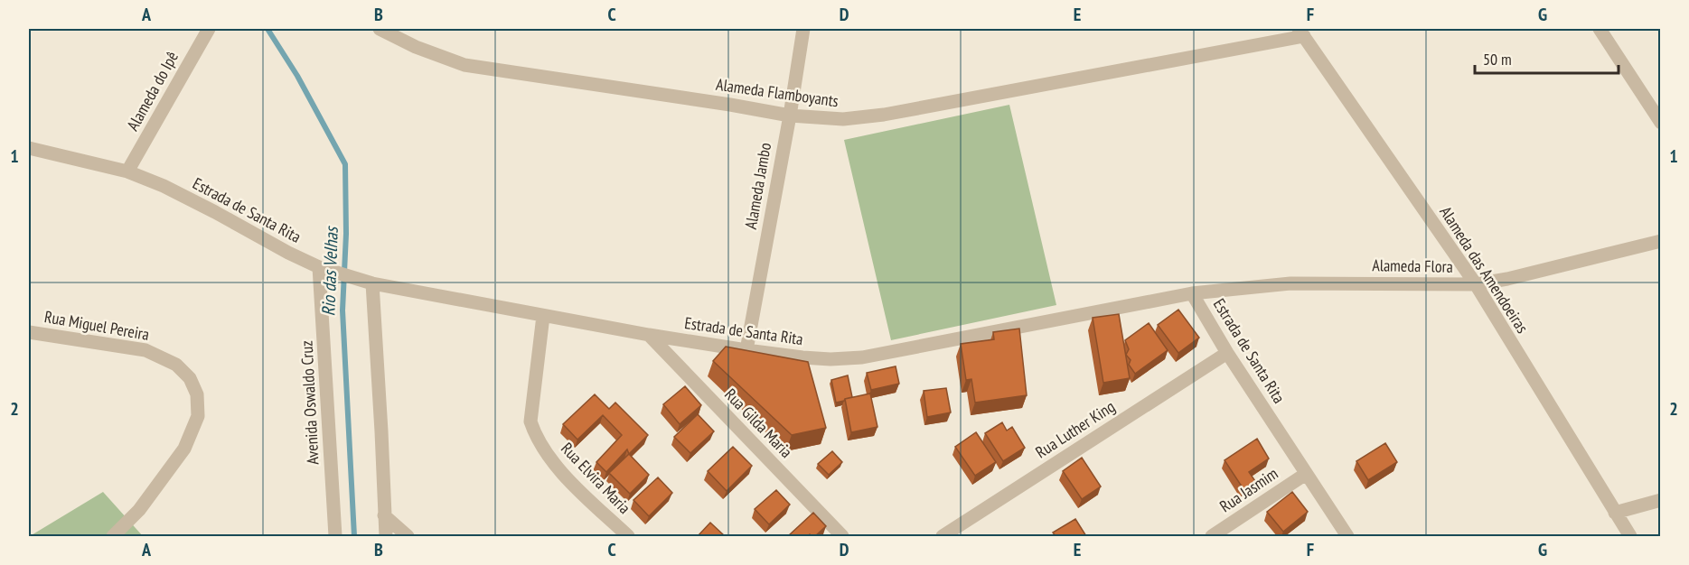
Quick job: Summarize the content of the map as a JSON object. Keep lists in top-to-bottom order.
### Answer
{
  "streets": {
    "street": [
      "Alameda do Ipê",
      "Alameda Flamboyants",
      "Alameda Jambo",
      "Estrada de Santa Rita",
      "Alameda Flora",
      "Alameda das Amendoeiras",
      "Rua Miguel Pereira",
      "Avenida Oswaldo Cruz",
      "Rua Gilda Maria",
      "Rua Luther King",
      "Rua Elvira Maria",
      "Rua Jasmim"
    ]
  },
  "crossings": [
    ["Alameda do Ipê", "Estrada de Santa Rita"],
    ["Alameda Flamboyants", "Alameda Jambo"],
    ["Alameda Flamboyants", "Alameda das Amendoeiras"],
    ["Alameda Jambo", "Estrada de Santa Rita"],
    ["Estrada de Santa Rita", "Alameda Flora"],
    ["Estrada de Santa Rita", "Avenida Oswaldo Cruz"],
    ["Estrada de Santa Rita", "Rua Gilda Maria"],
    ["Estrada de Santa Rita", "Rua Luther King"],
    ["Estrada de Santa Rita", "Rua Elvira Maria"],
    ["Estrada de Santa Rita", "Rua Jasmim"],
    ["Alameda Flora", "Alameda das Amendoeiras"]
  ],
  "water": ["Rio das Velhas"],
  "scale_bar": "50 m",
  "grid": {
    "columns": [
      "A",
      "B",
      "C",
      "D",
      "E",
      "F",
      "G"
    ],
    "rows": ["1", "2"]
  }
}
